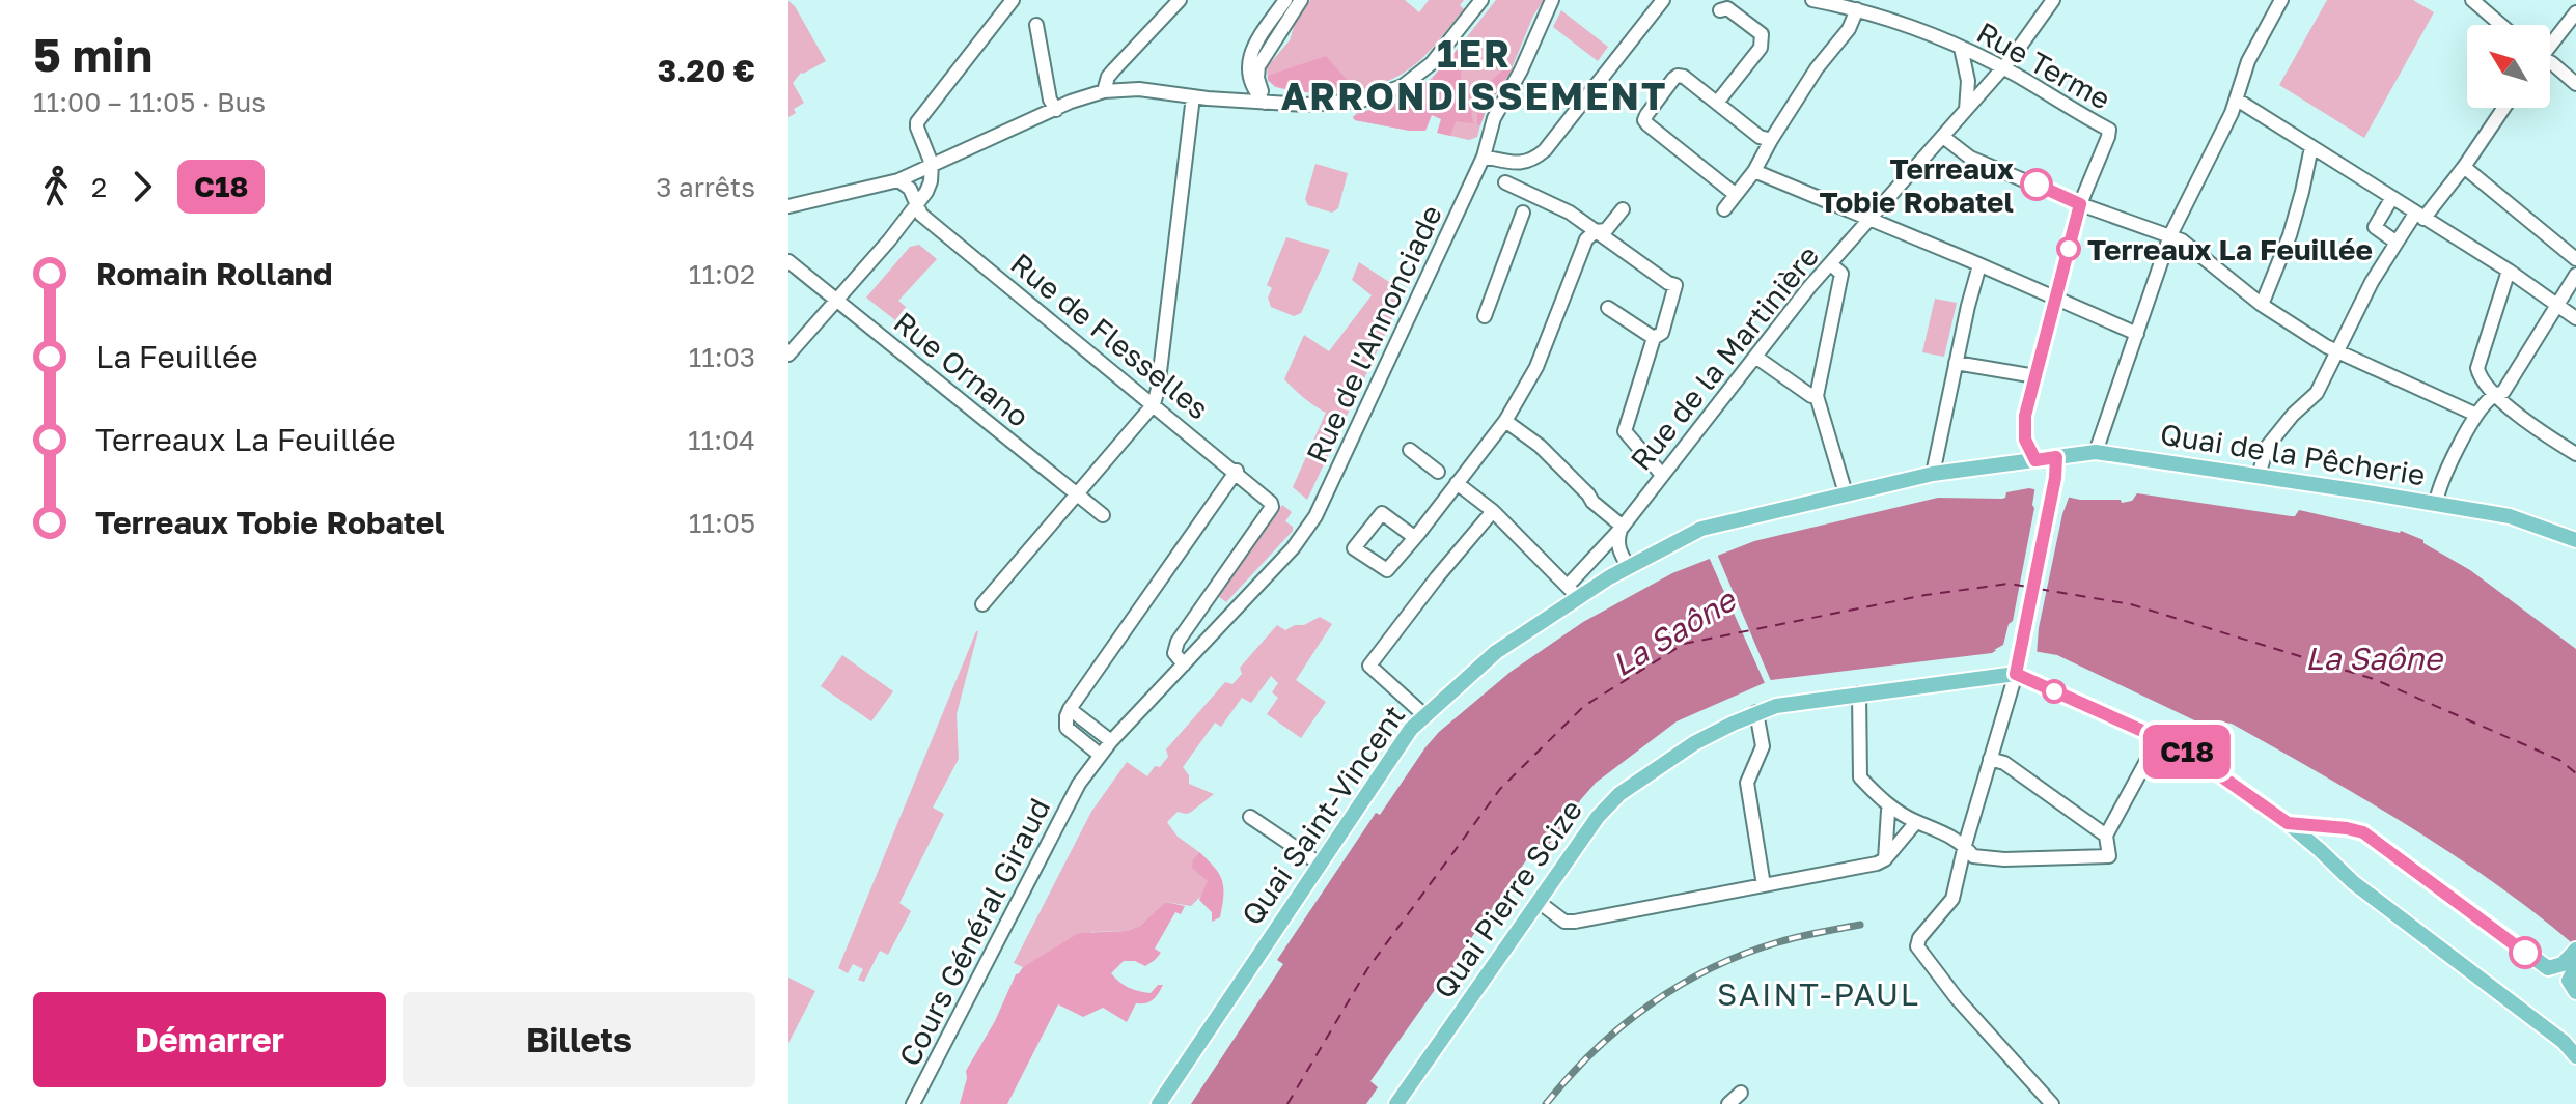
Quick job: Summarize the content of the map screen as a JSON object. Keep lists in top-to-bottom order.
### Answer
{
  "streets": {
    "main road": ["Quai de la Pêcherie", "Quai Saint-Vincent", "Quai Pierre Scize"],
    "street": [
      "Rue Terme",
      "Rue de l'Annonciade",
      "Rue de Flesselles",
      "Rue de la Martinière",
      "Rue Ornano",
      "Cours Général Giraud"
    ]
  },
  "crossings": [
    ["Rue Terme", "Rue de la Martinière"],
    ["Rue de l'Annonciade", "Rue de Flesselles"],
    ["Rue de l'Annonciade", "Cours Général Giraud"],
    ["Rue de Flesselles", "Cours Général Giraud"],
    ["Rue de la Martinière", "Quai Saint-Vincent"],
    ["Quai de la Pêcherie", "Quai Saint-Vincent"]
  ],
  "districts": ["1ER ARRONDISSEMENT", "SAINT-PAUL"],
  "water": ["La Saône"],
  "places": ["Terreaux Tobie Robatel", "Terreaux La Feuillée"],
  "lines": ["bus line C18"],
  "north": "top left",
  "page": {
    "heading": ["5 min", "11:00 – 11:05 · Bus", "3.20 €"],
    "on_map": "C18",
    "legs": ["2", "C18", "3 arrêts"],
    "list": [
      {
        "name": "Romain Rolland",
        "value": "11:02"
      },
      {
        "name": "La Feuillée",
        "value": "11:03"
      },
      {
        "name": "Terreaux La Feuillée",
        "value": "11:04"
      },
      {
        "name": "Terreaux Tobie Robatel",
        "value": "11:05"
      }
    ],
    "buttons": ["Démarrer", "Billets"]
  }
}
